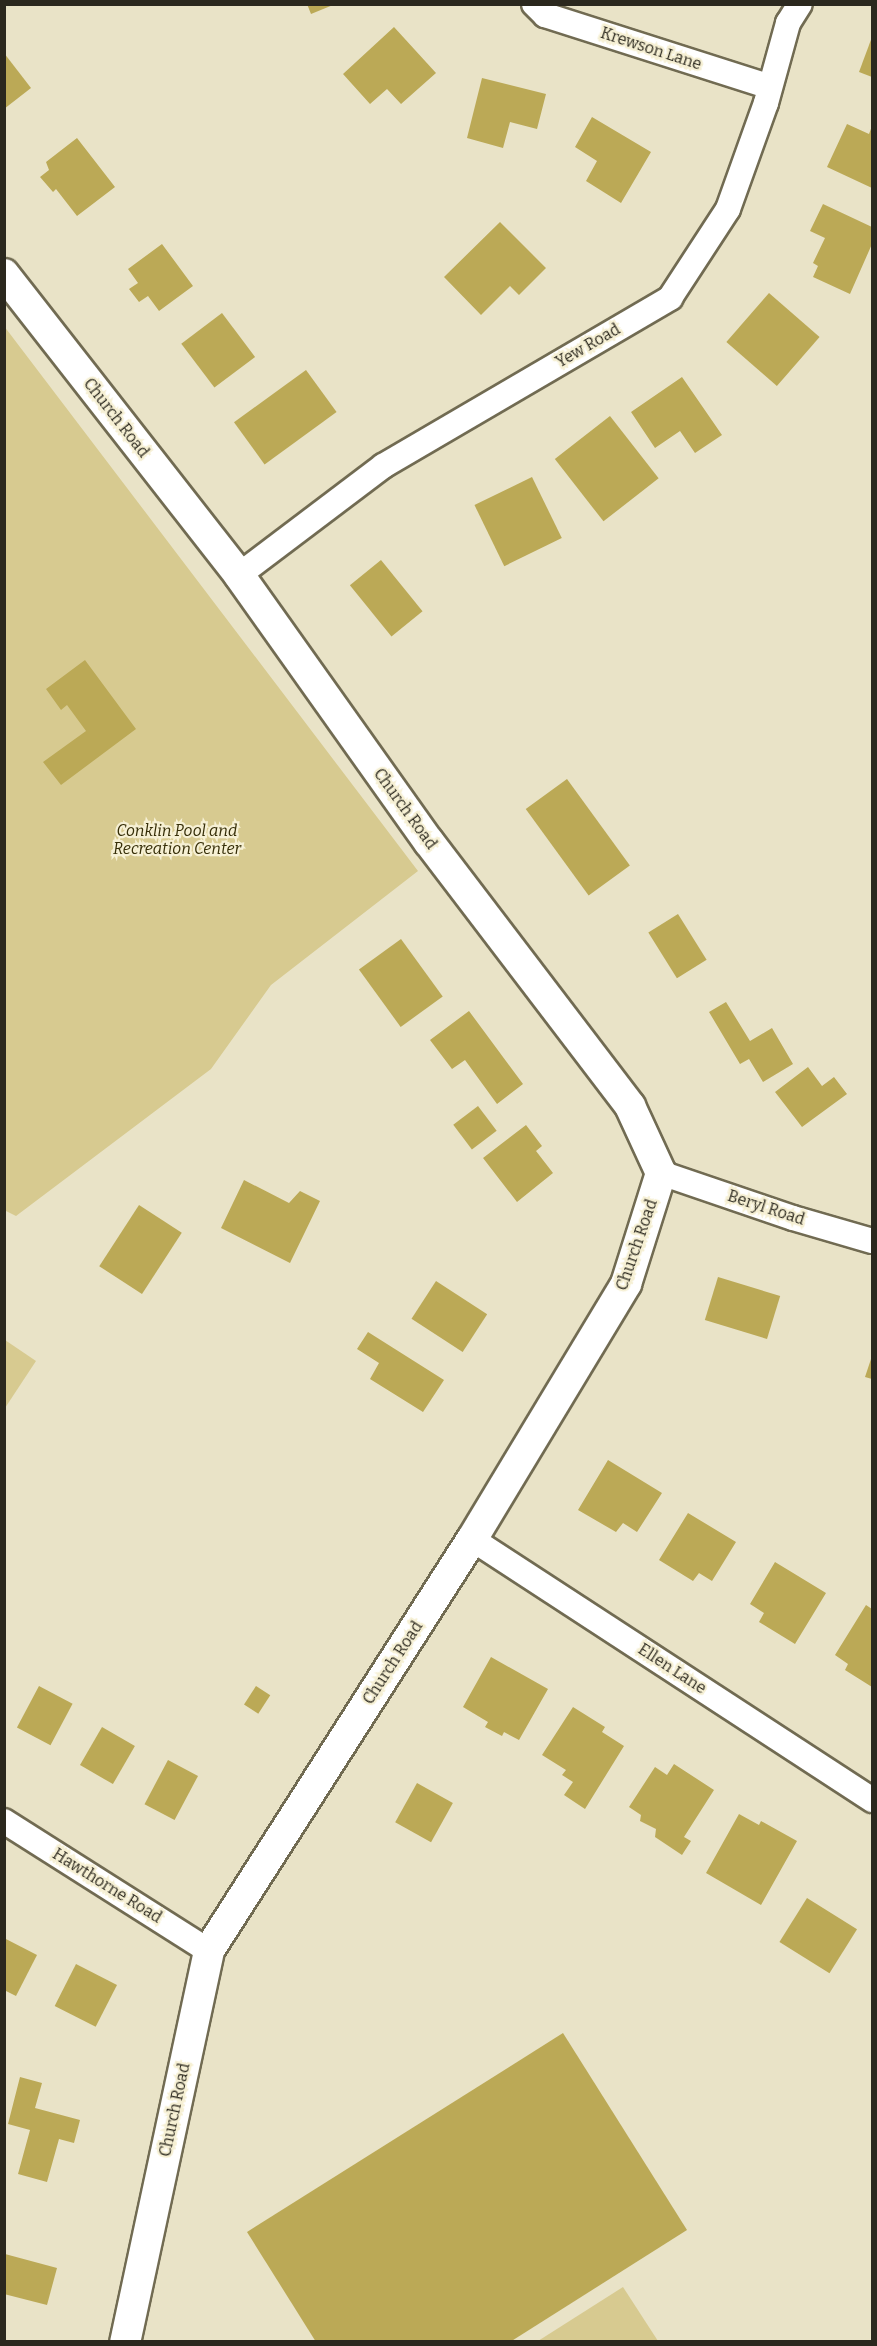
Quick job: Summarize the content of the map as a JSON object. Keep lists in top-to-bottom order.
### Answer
{
  "streets": {
    "street": [
      "Krewson Lane",
      "Yew Road",
      "Church Road",
      "Beryl Road",
      "Ellen Lane",
      "Hawthorne Road"
    ]
  },
  "crossings": [
    ["Krewson Lane", "Yew Road"],
    ["Yew Road", "Church Road"],
    ["Church Road", "Beryl Road"],
    ["Church Road", "Ellen Lane"],
    ["Church Road", "Hawthorne Road"]
  ],
  "parks": ["Conklin Pool and Recreation Center"]
}
